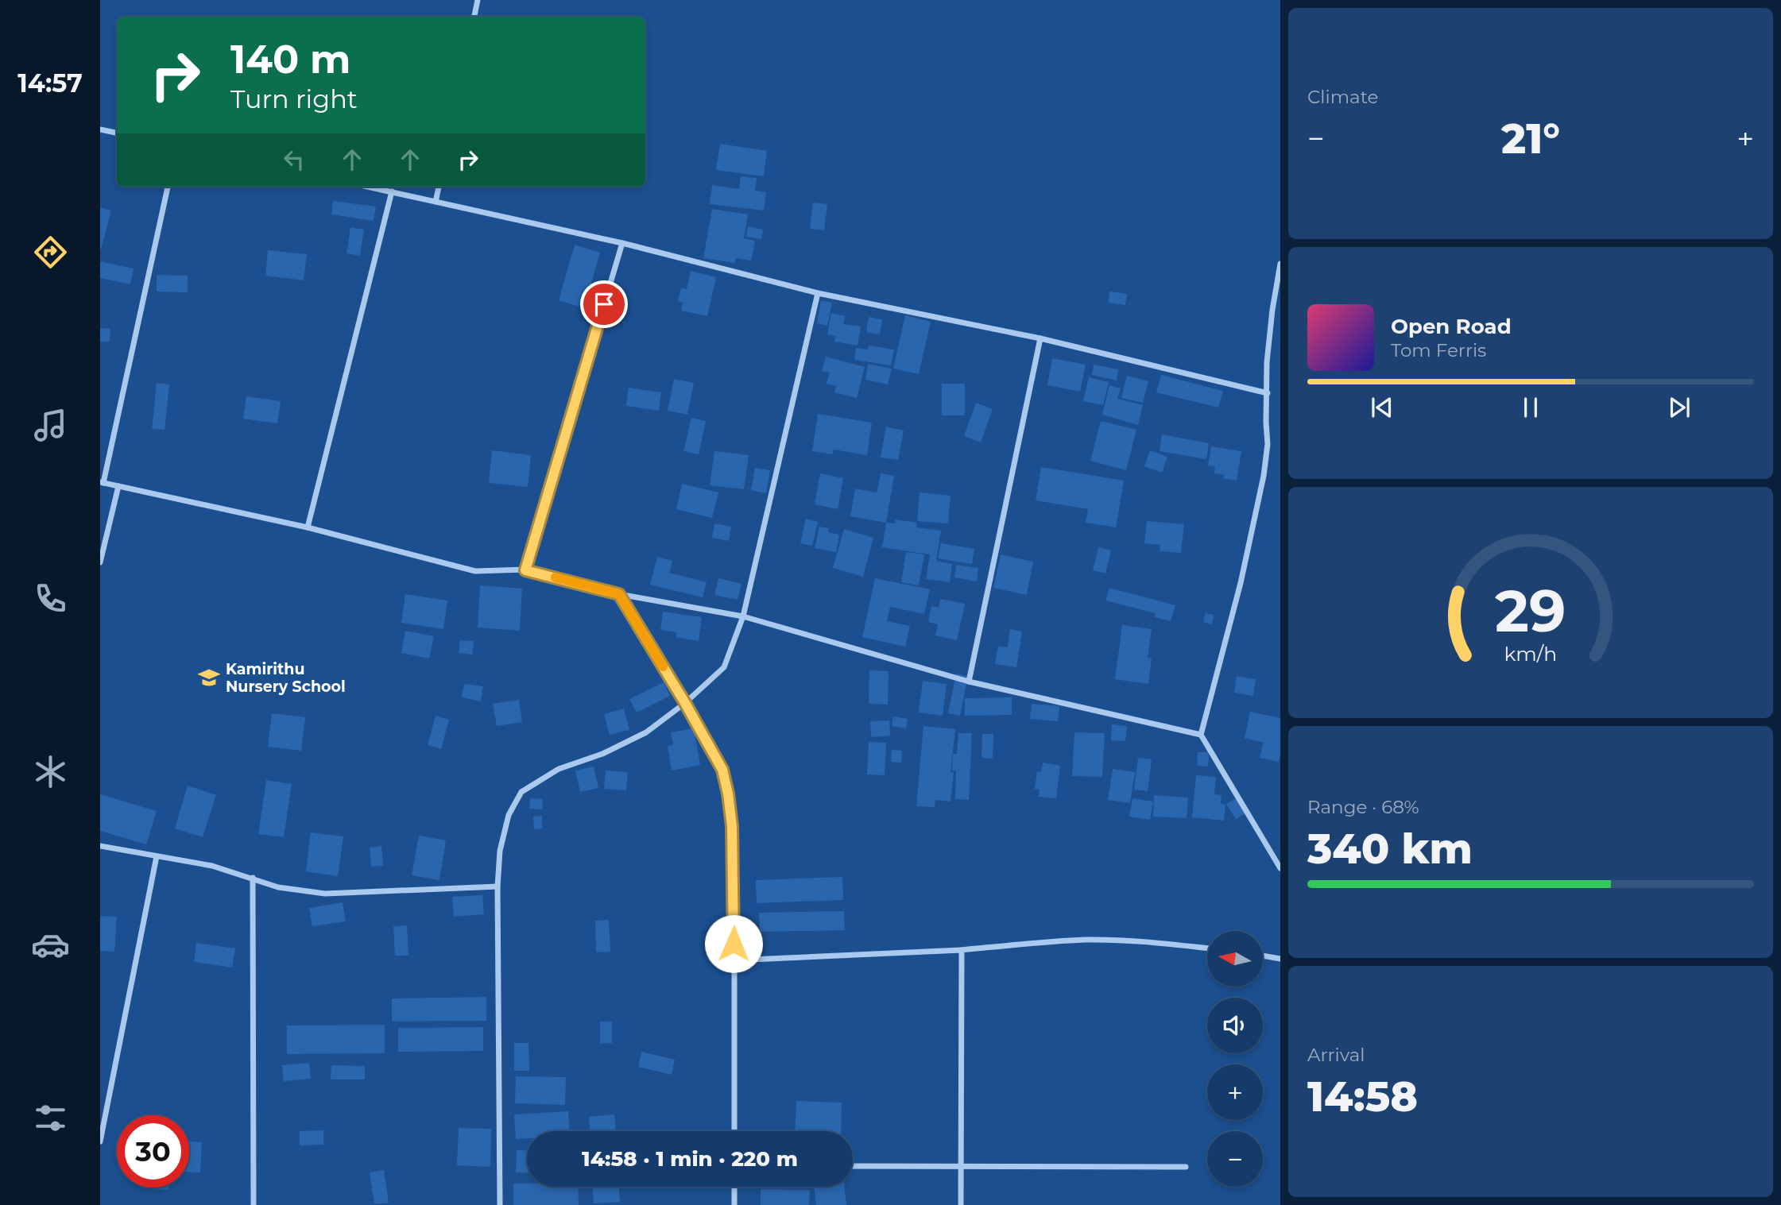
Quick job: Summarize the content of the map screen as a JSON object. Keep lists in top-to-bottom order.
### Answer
{
  "places": {
    "school or university": ["Kamirithu Nursery School"]
  },
  "north": "left",
  "page": {
    "tabs": "14:57",
    "tile": [
      "Climate",
      ["Range · 68%", "340 km"],
      ["Arrival", "14:58"]
    ],
    "turn": ["140 m", "Turn right"],
    "heat": ["−", "21°", "+"],
    "song": ["Open Road", "Tom Ferris"],
    "map_buttons": ["+", "−"],
    "limit": "30",
    "trip": "14:58 · 1 min · 220 m",
    "gauge": ["29", "km/h"]
  }
}
